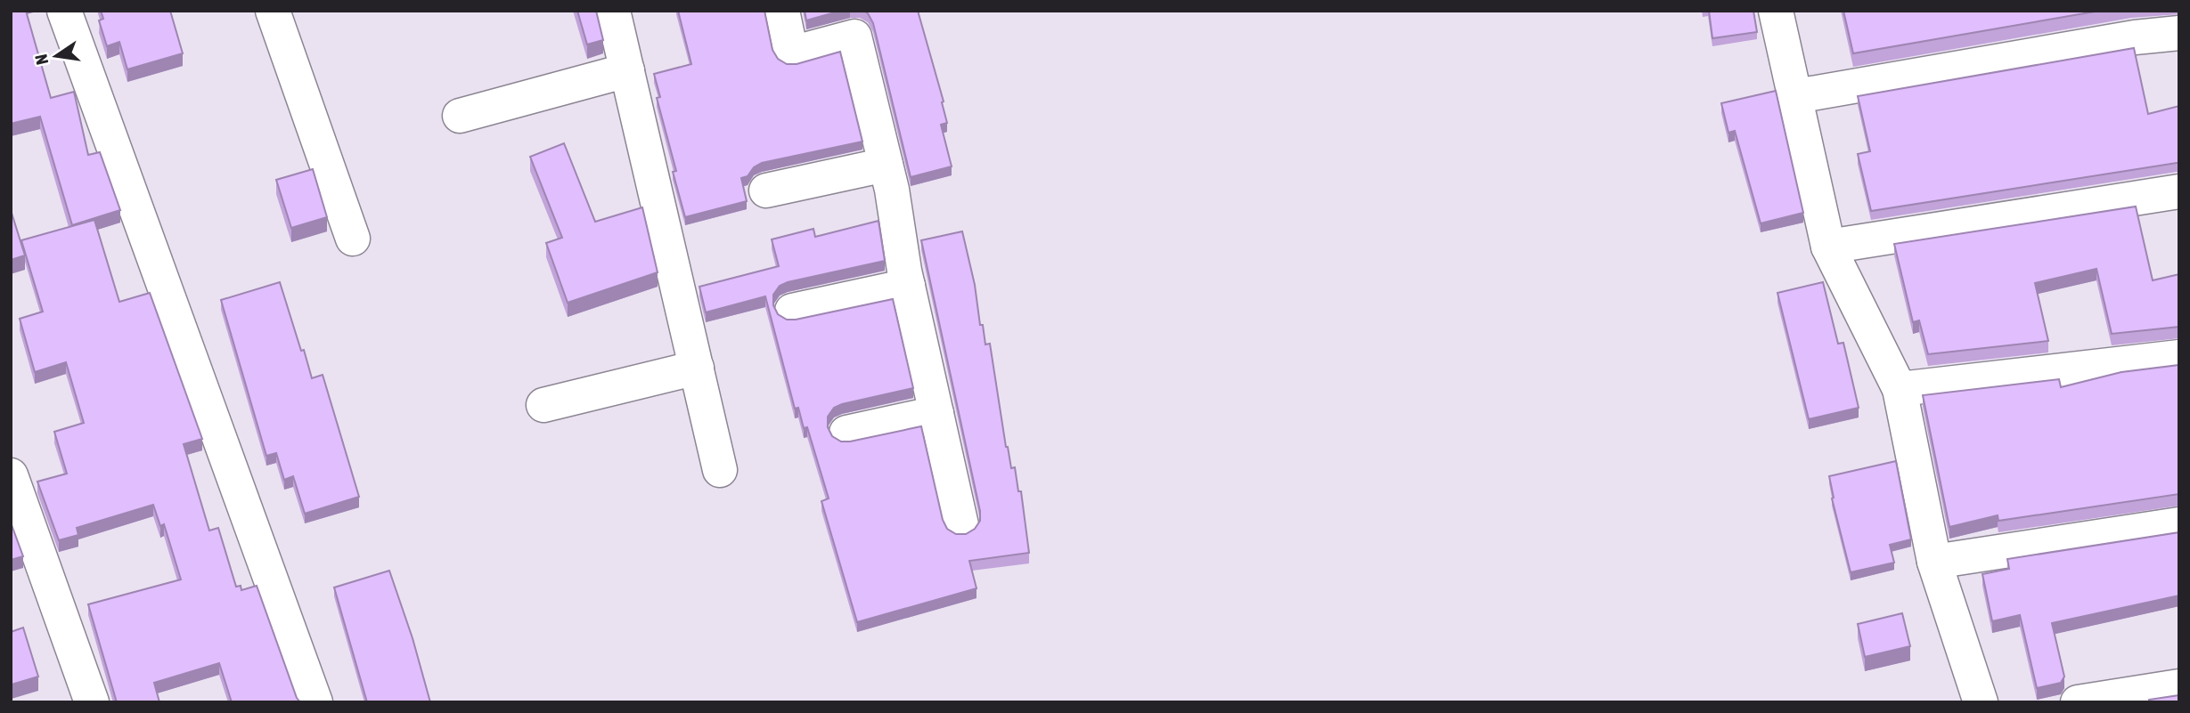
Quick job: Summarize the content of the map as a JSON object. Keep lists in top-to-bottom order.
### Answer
{
  "north": "left"
}
